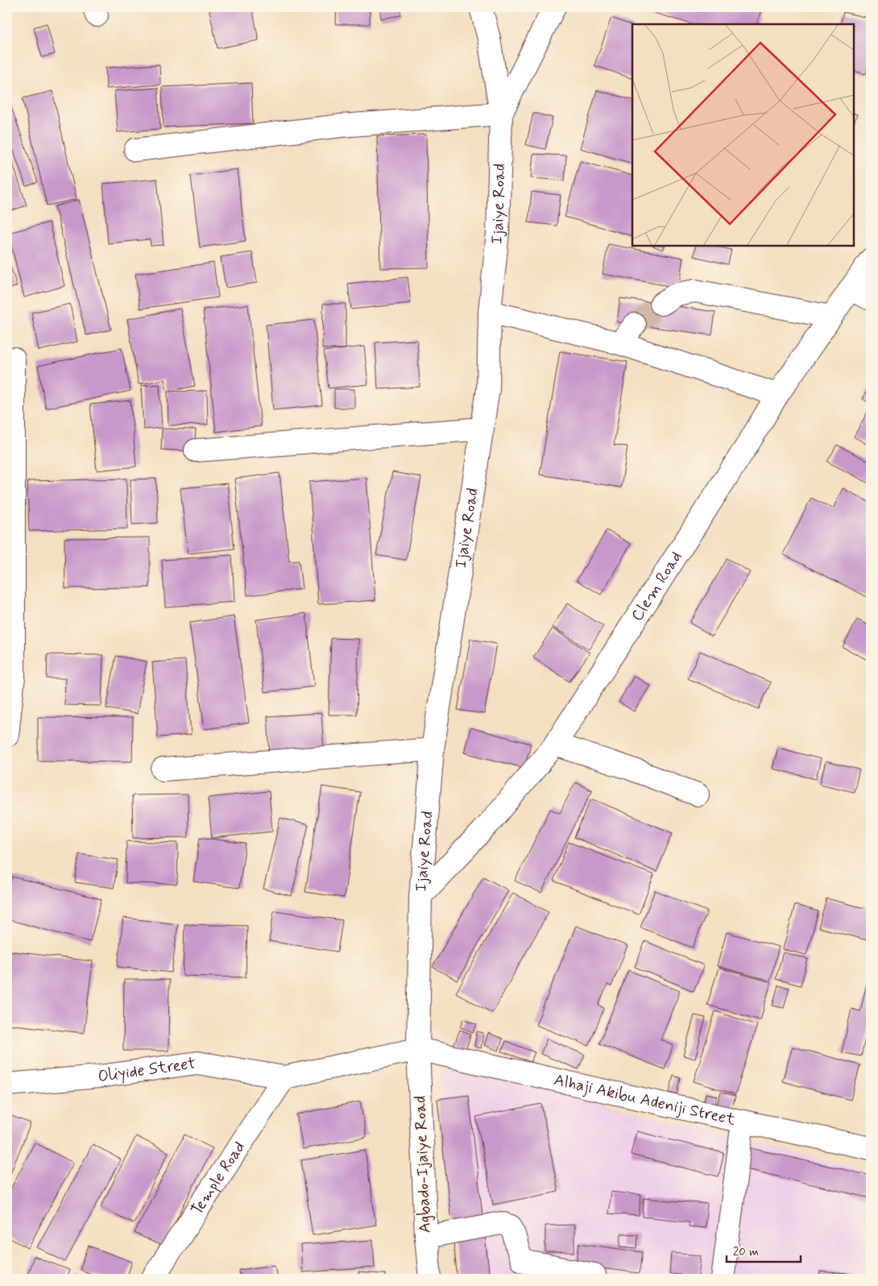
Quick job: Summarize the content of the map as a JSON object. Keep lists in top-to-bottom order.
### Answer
{
  "streets": {
    "street": [
      "Ijaiye Road",
      "Clem Road",
      "Oliyide Street",
      "Alhaji Akibu Adeniji Street",
      "Agbado-Ijaiye Road",
      "Temple Road"
    ]
  },
  "crossings": [
    ["Ijaiye Road", "Clem Road"],
    ["Ijaiye Road", "Alhaji Akibu Adeniji Street"],
    ["Ijaiye Road", "Agbado-Ijaiye Road"],
    ["Oliyide Street", "Temple Road"],
    ["Alhaji Akibu Adeniji Street", "Agbado-Ijaiye Road"]
  ],
  "scale_bar": "20 m"
}
